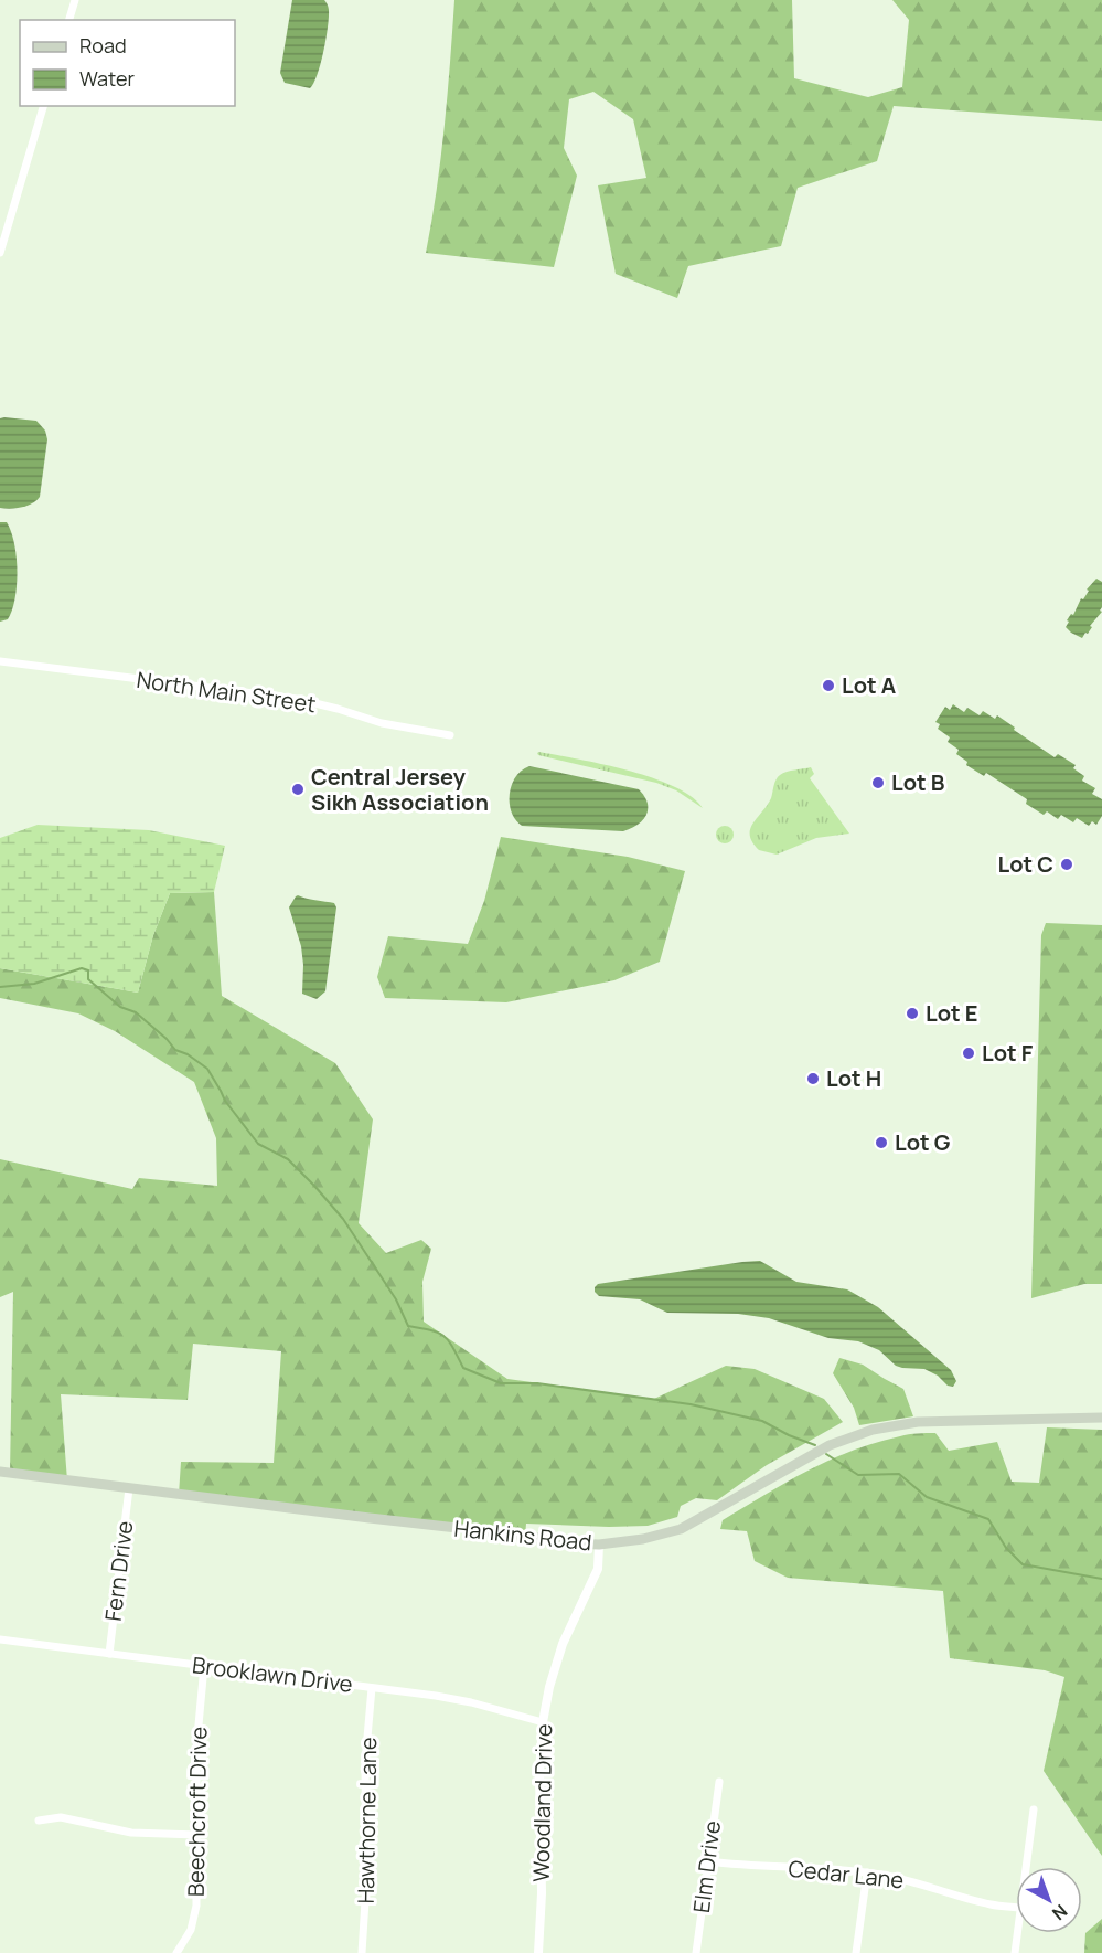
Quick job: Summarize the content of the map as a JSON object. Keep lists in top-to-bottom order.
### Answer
{
  "streets": {
    "main road": ["Hankins Road"],
    "street": [
      "North Main Street",
      "Fern Drive",
      "Brooklawn Drive",
      "Woodland Drive",
      "Beechcroft Drive",
      "Hawthorne Lane",
      "Elm Drive",
      "Cedar Lane"
    ]
  },
  "crossings": [
    ["Hankins Road", "Fern Drive"],
    ["Hankins Road", "Woodland Drive"],
    ["Fern Drive", "Brooklawn Drive"],
    ["Brooklawn Drive", "Woodland Drive"],
    ["Brooklawn Drive", "Beechcroft Drive"],
    ["Brooklawn Drive", "Hawthorne Lane"],
    ["Elm Drive", "Cedar Lane"]
  ],
  "places": [
    "Lot A",
    "Lot B",
    "Central Jersey Sikh Association",
    "Lot C",
    "Lot E",
    "Lot F",
    "Lot H",
    "Lot G"
  ],
  "legend": ["Road", "Water"],
  "north": "bottom right"
}
